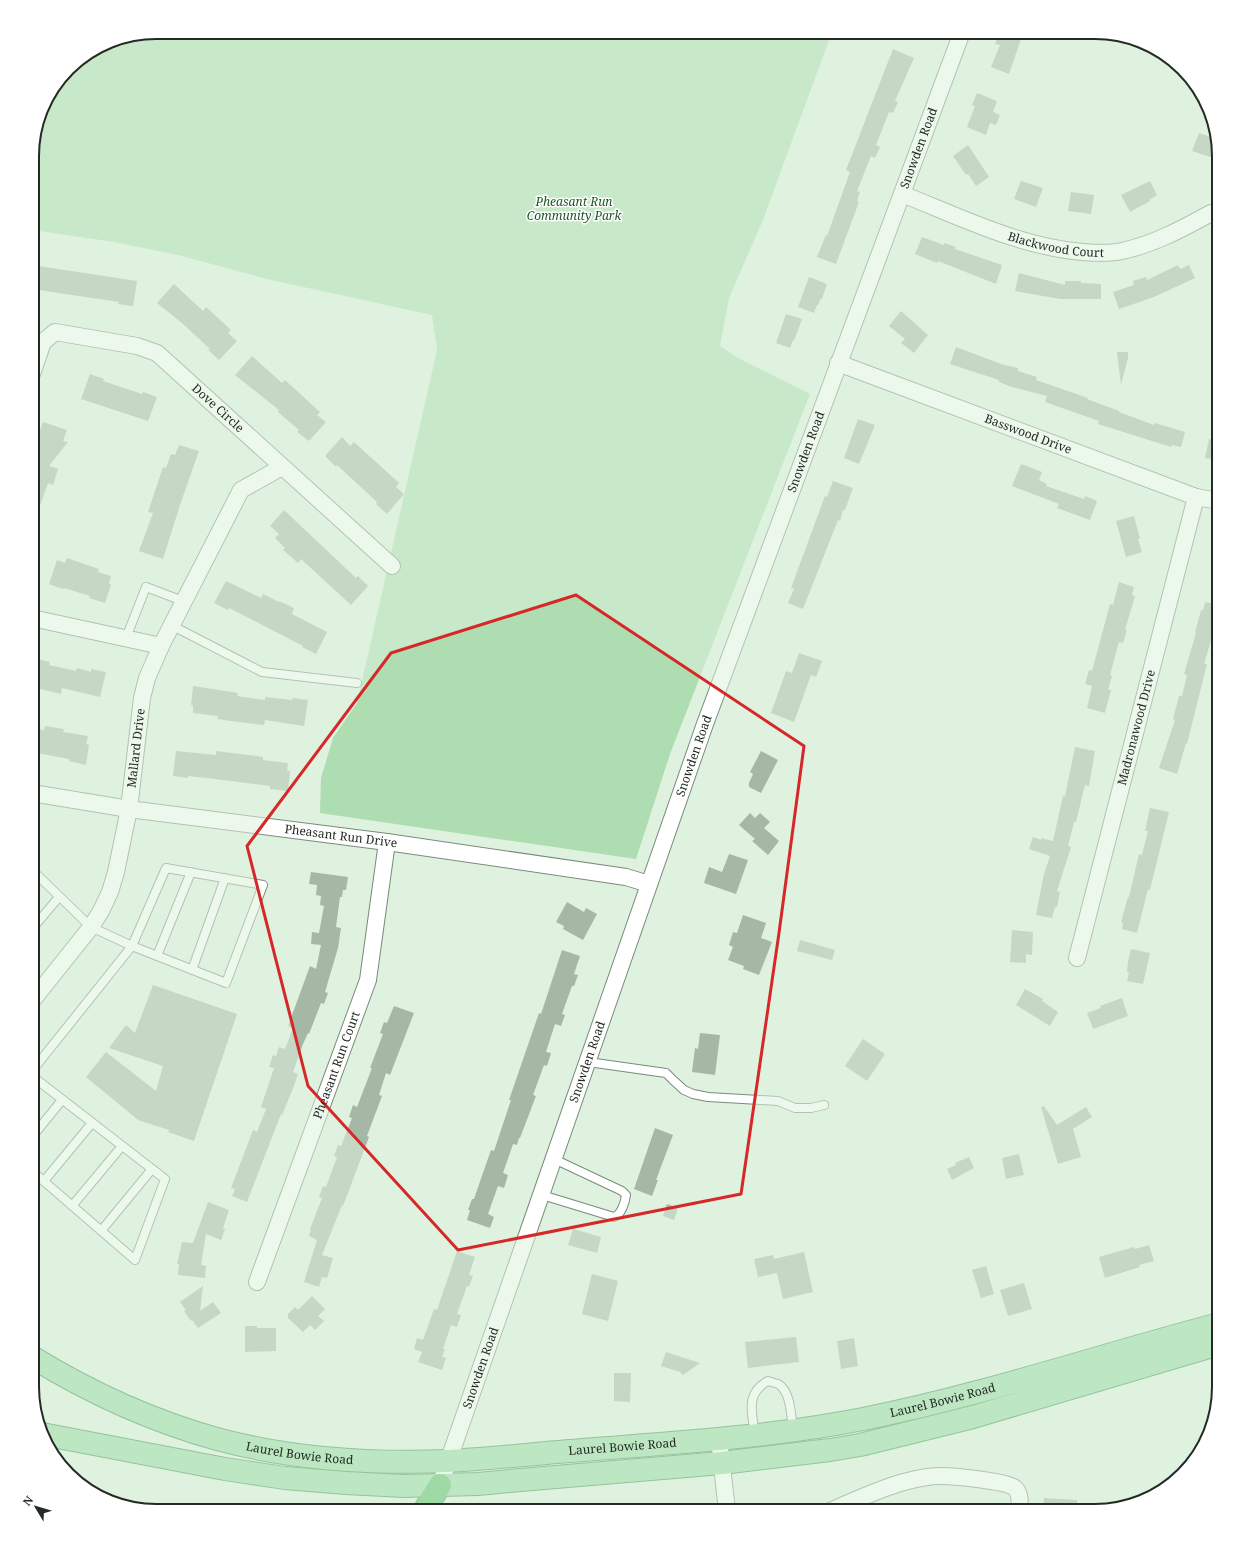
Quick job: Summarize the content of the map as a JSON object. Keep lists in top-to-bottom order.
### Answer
{
  "streets": {
    "main road": ["Laurel Bowie Road"],
    "street": [
      "Snowden Road",
      "Blackwood Court",
      "Dove Circle",
      "Basswood Drive",
      "Madronawood Drive",
      "Mallard Drive",
      "Pheasant Run Drive",
      "Pheasant Run Court"
    ]
  },
  "crossings": [
    ["Snowden Road", "Blackwood Court"],
    ["Snowden Road", "Basswood Drive"],
    ["Snowden Road", "Pheasant Run Drive"],
    ["Snowden Road", "Laurel Bowie Road"],
    ["Dove Circle", "Mallard Drive"],
    ["Basswood Drive", "Madronawood Drive"],
    ["Mallard Drive", "Pheasant Run Drive"],
    ["Pheasant Run Drive", "Pheasant Run Court"]
  ],
  "parks": ["Pheasant Run Community Park"],
  "north": "top left"
}
